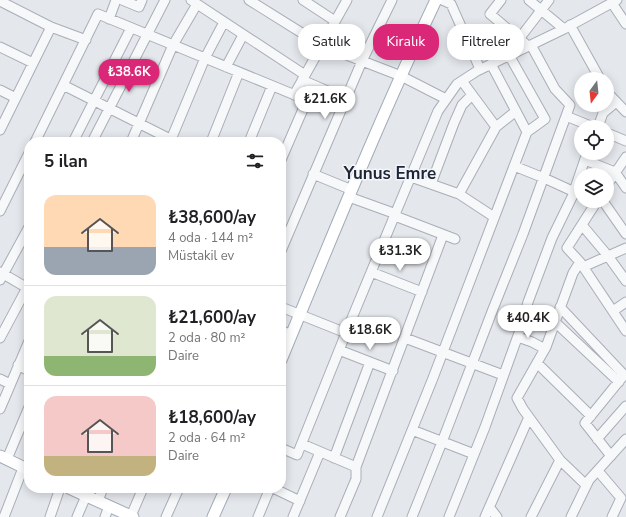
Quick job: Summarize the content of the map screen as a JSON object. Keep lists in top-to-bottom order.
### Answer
{
  "districts": ["Yunus Emre"],
  "north": "bottom",
  "page": {
    "chip": ["Satılık", "Kiralık", "Filtreler"],
    "price": [
      "₺38.6K",
      "₺21.6K",
      "₺31.3K",
      "₺40.4K",
      "₺18.6K"
    ],
    "heading": "5 ilan",
    "list": [
      {
        "name": "₺38,600/ay",
        "note": "4 oda · 144 m² · Müstakil ev"
      },
      {
        "name": "₺21,600/ay",
        "note": "2 oda · 80 m² · Daire"
      },
      {
        "name": "₺18,600/ay",
        "note": "2 oda · 64 m² · Daire"
      }
    ]
  }
}
